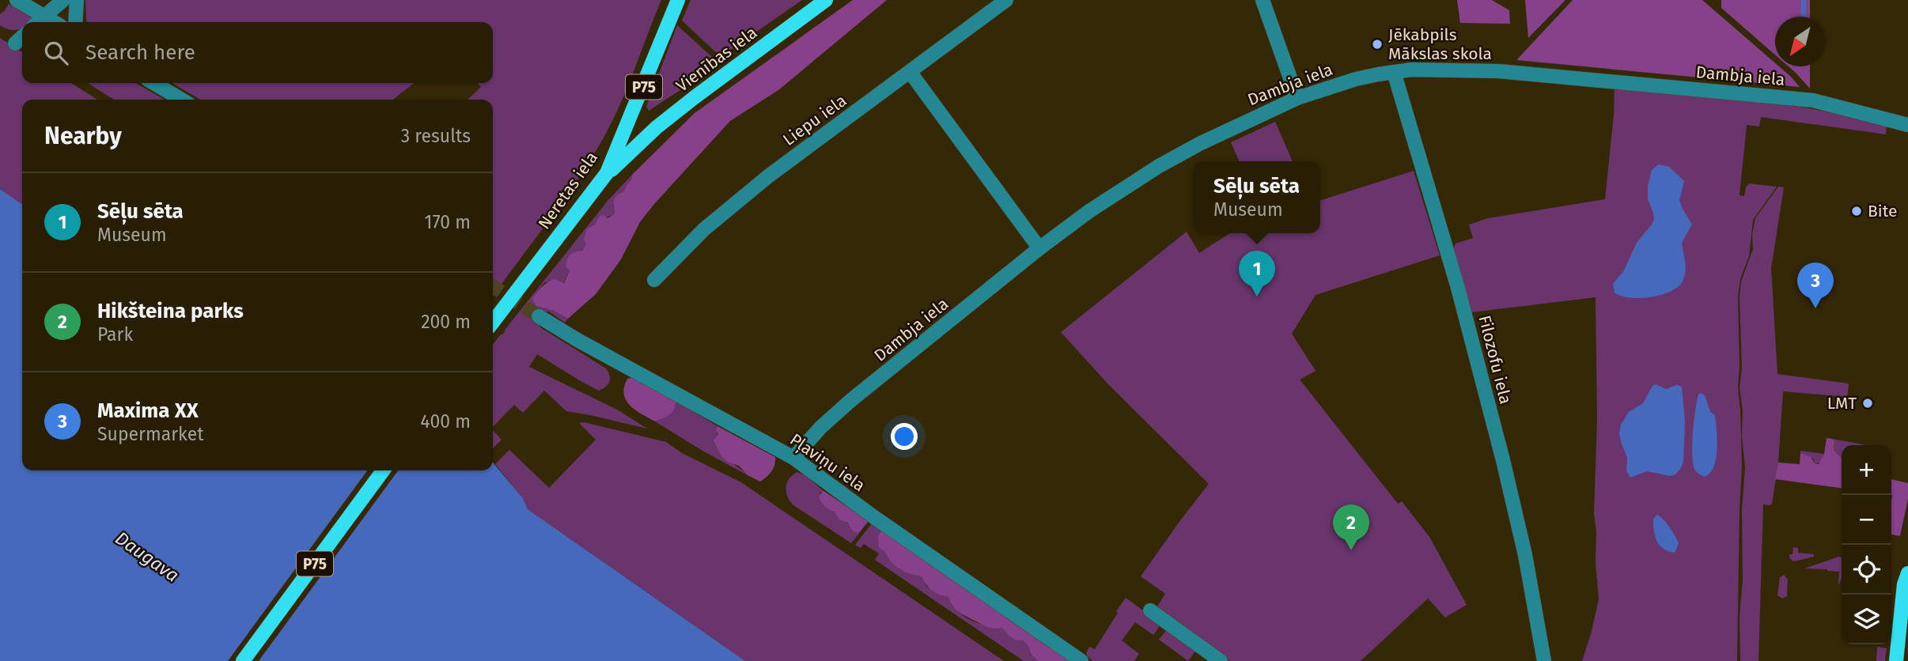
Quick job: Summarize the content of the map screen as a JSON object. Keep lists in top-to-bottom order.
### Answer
{
  "streets": {
    "main road": ["Vienības iela", "P75", "Neretas iela"],
    "street": [
      "Dambja iela",
      "Liepu iela",
      "Filozofu iela",
      "Pļaviņu iela"
    ]
  },
  "crossings": [
    ["Vienības iela", "Neretas iela"],
    ["Dambja iela", "Filozofu iela"],
    ["Dambja iela", "Pļaviņu iela"]
  ],
  "water": ["Daugava"],
  "places": ["Jēkabpils Mākslas skola", "Bite", "LMT"],
  "north": "bottom left",
  "page": {
    "search": "Search here",
    "heading": ["Nearby", "3 results"],
    "popup": ["Sēļu sēta", "Museum"],
    "list": [
      {
        "mark": "1",
        "name": "Sēļu sēta",
        "note": "Museum",
        "value": "170 m"
      },
      {
        "mark": "2",
        "name": "Hikšteina parks",
        "note": "Park",
        "value": "200 m"
      },
      {
        "mark": "3",
        "name": "Maxima XX",
        "note": "Supermarket",
        "value": "400 m"
      }
    ],
    "pins": ["1", "3", "2"],
    "map_buttons": ["+", "−"]
  }
}
